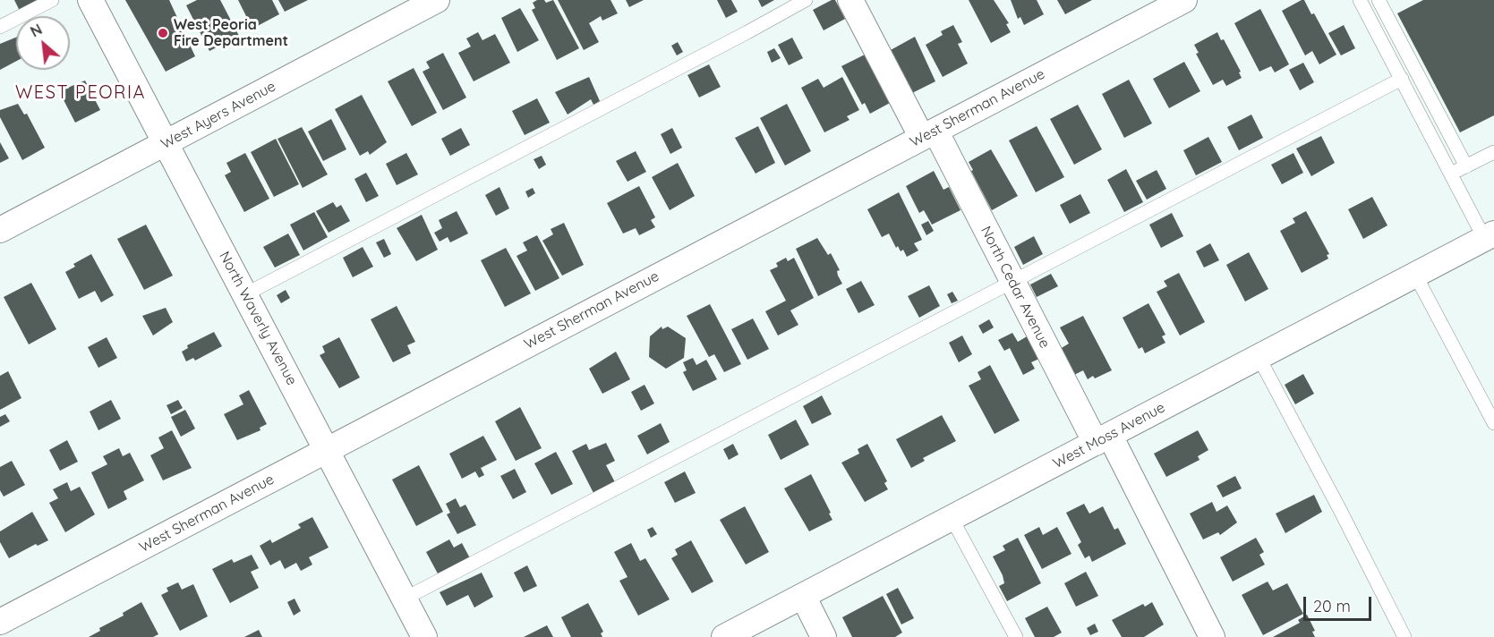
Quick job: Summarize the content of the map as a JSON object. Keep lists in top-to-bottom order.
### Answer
{
  "streets": {
    "street": [
      "West Sherman Avenue",
      "West Ayers Avenue",
      "North Cedar Avenue",
      "North Waverly Avenue",
      "West Moss Avenue"
    ]
  },
  "crossings": [
    ["West Sherman Avenue", "North Cedar Avenue"],
    ["West Sherman Avenue", "North Waverly Avenue"],
    ["West Ayers Avenue", "North Waverly Avenue"],
    ["North Cedar Avenue", "West Moss Avenue"]
  ],
  "districts": ["WEST PEORIA"],
  "places": ["West Peoria Fire Department"],
  "scale_bar": "20 m",
  "north": "top left"
}
